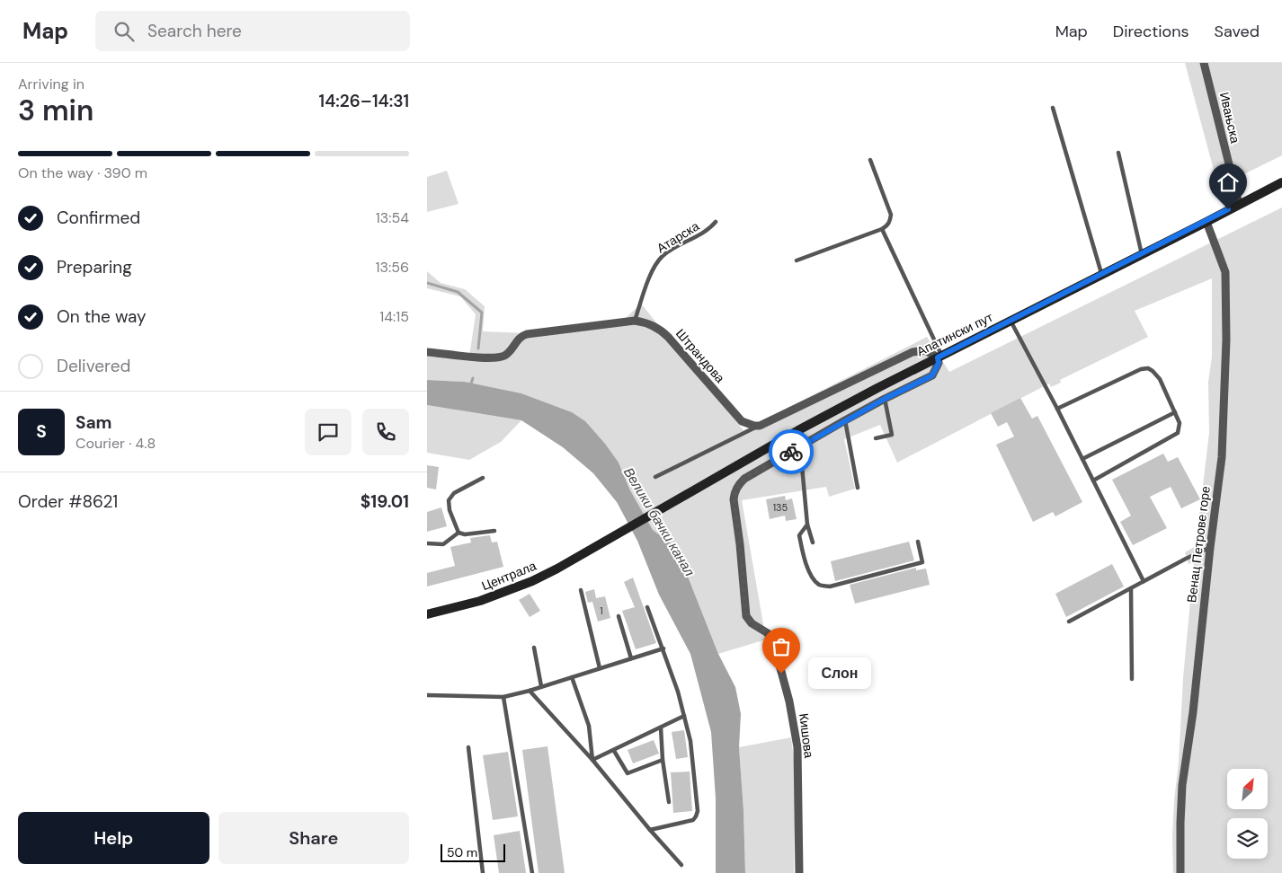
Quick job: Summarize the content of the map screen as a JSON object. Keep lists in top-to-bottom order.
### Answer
{
  "streets": {
    "main road": ["Апатински пут", "Централа"],
    "street": [
      "Ивањска",
      "Штрандова",
      "Венац Петрове горе",
      "Кишова"
    ],
    "lane": ["Атарска"]
  },
  "crossings": [
    ["Ивањска", "Апатински пут"],
    ["Атарска", "Штрандова"],
    ["Апатински пут", "Венац Петрове горе"],
    ["Апатински пут", "Централа"]
  ],
  "water": ["Велики бачки канал"],
  "places": ["Слон"],
  "house_numbers": ["135", "1"],
  "scale_bar": "50 m",
  "north": "top right",
  "page": {
    "header": "Map",
    "search": "Search here",
    "nav": ["Map", "Directions", "Saved"],
    "heading": ["3 min", "Arriving in", "14:26–14:31"],
    "panel": [
      "Sam",
      "Courier · 4.8",
      "Order #8621",
      "$19.01"
    ],
    "bar": "On the way · 390 m",
    "list": [
      ["Confirmed", "13:54"],
      ["Preparing", "13:56"],
      ["On the way", "14:15"],
      "Delivered"
    ],
    "round": "S",
    "bubble": "Слон",
    "buttons": ["Help", "Share"],
    "scale": "50 m"
  }
}
